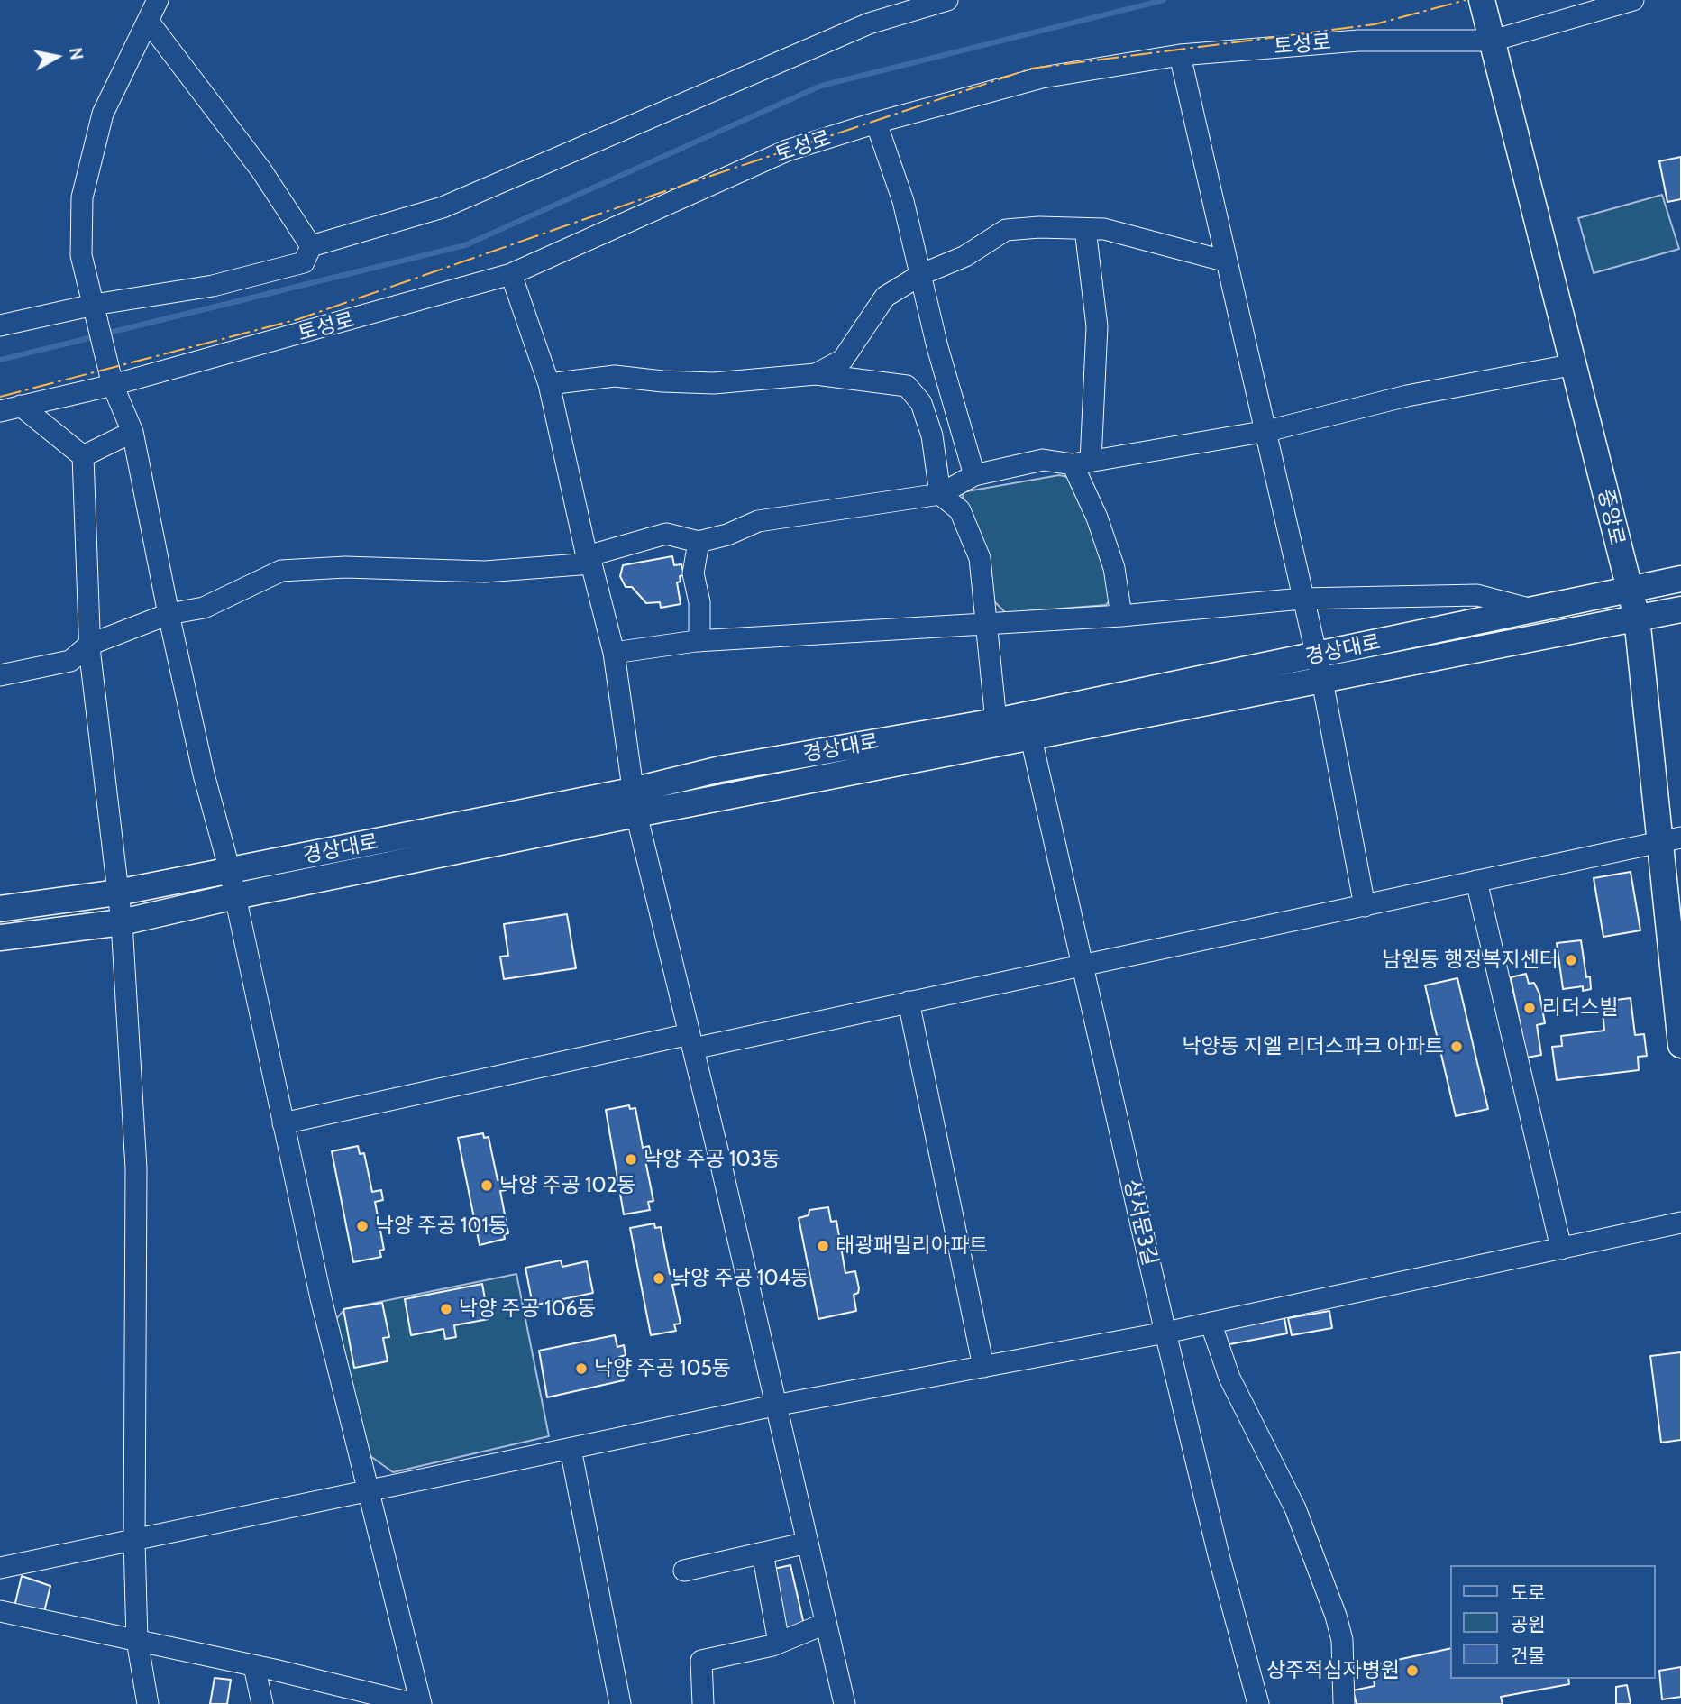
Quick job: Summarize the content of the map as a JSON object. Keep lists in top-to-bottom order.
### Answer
{
  "streets": {
    "main road": ["중앙로", "경상대로"],
    "street": ["토성로", "상서문3길"]
  },
  "crossings": [
    ["토성로", "중앙로"],
    ["중앙로", "경상대로"],
    ["경상대로", "상서문3길"]
  ],
  "places": [
    "남원동 행정복지센터",
    "리더스빌",
    "낙양동 지엘 리더스파크 아파트",
    "낙양 주공 103동",
    "낙양 주공 102동",
    "낙양 주공 101동",
    "태광패밀리아파트",
    "낙양 주공 104동",
    "낙양 주공 106동",
    "낙양 주공 105동",
    "상주적십자병원"
  ],
  "legend": ["도로", "공원", "건물"],
  "north": "right"
}
